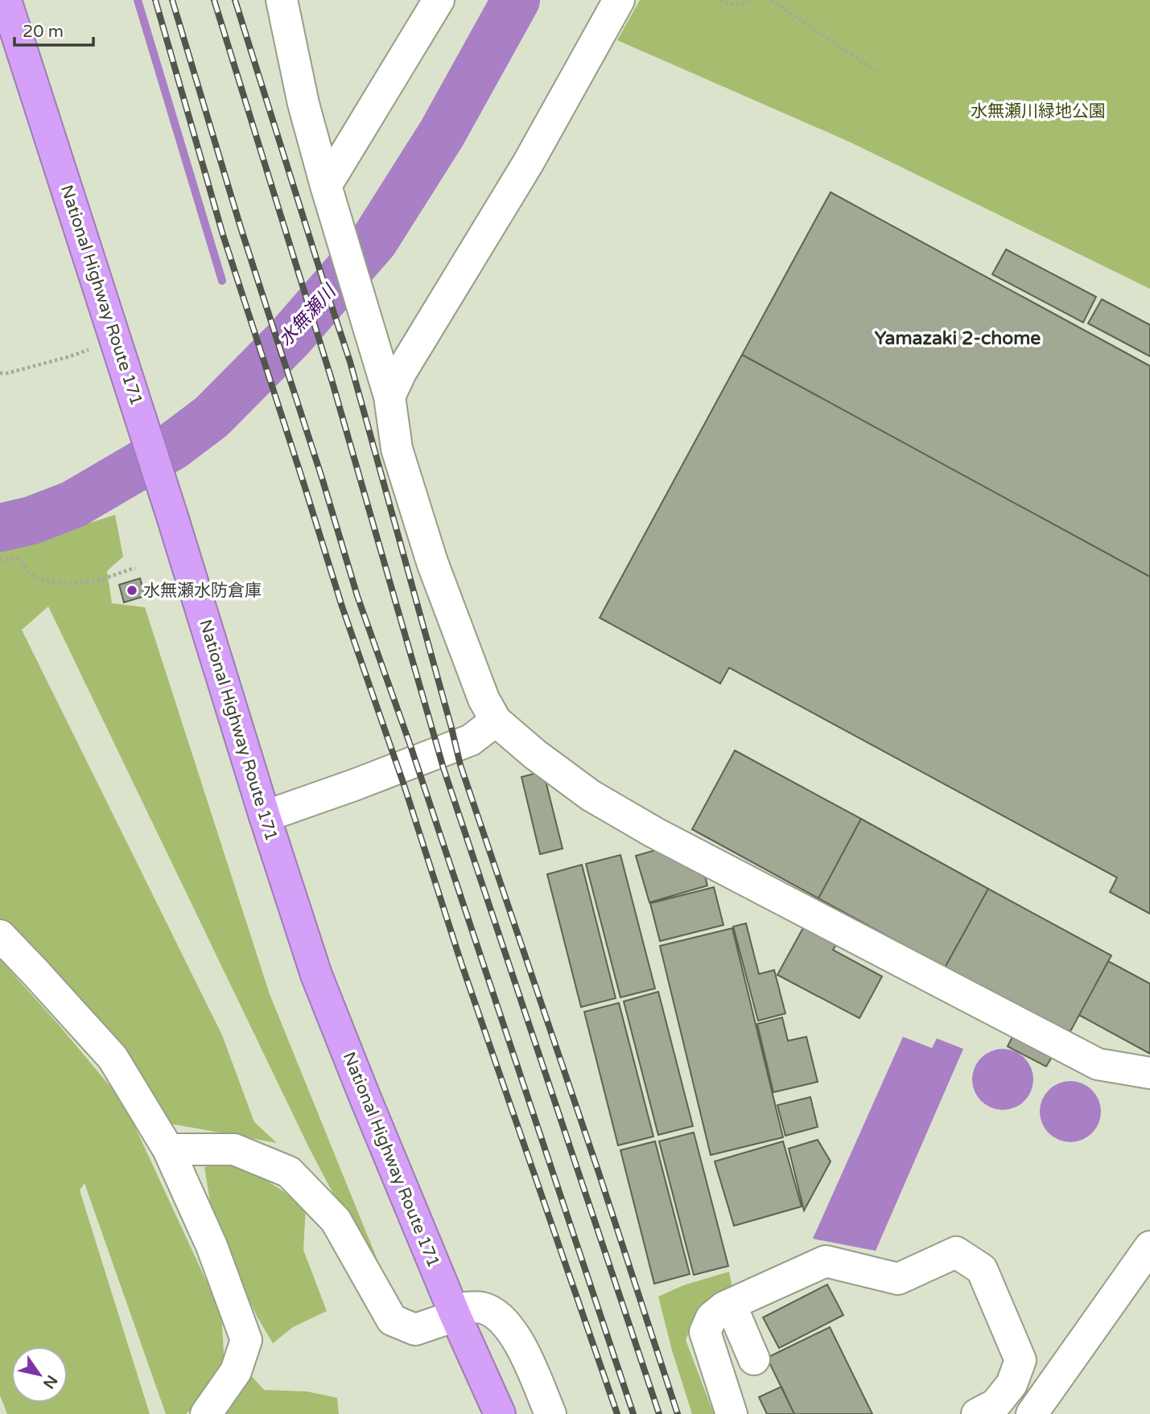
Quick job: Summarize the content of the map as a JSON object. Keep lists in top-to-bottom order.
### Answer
{
  "streets": {
    "highway": ["National Highway Route 171"]
  },
  "districts": ["Yamazaki 2-chome"],
  "water": ["水無瀬川"],
  "parks": ["水無瀬川緑地公園"],
  "places": ["水無瀬水防倉庫"],
  "scale_bar": "20 m",
  "north": "bottom right"
}
